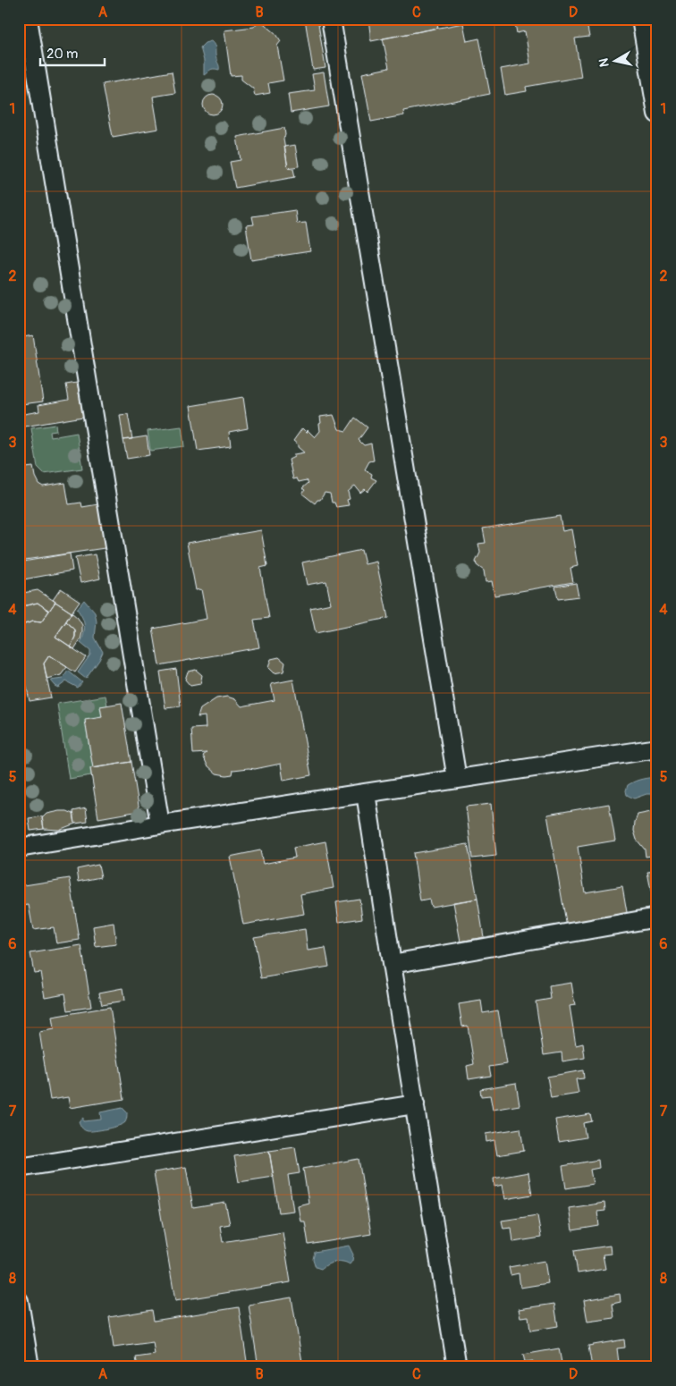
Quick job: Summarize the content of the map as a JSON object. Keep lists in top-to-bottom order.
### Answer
{
  "scale_bar": "20 m",
  "north": "left",
  "grid": {
    "columns": [
      "A",
      "B",
      "C",
      "D"
    ],
    "rows": [
      "1",
      "2",
      "3",
      "4",
      "5",
      "6",
      "7",
      "8"
    ]
  }
}
